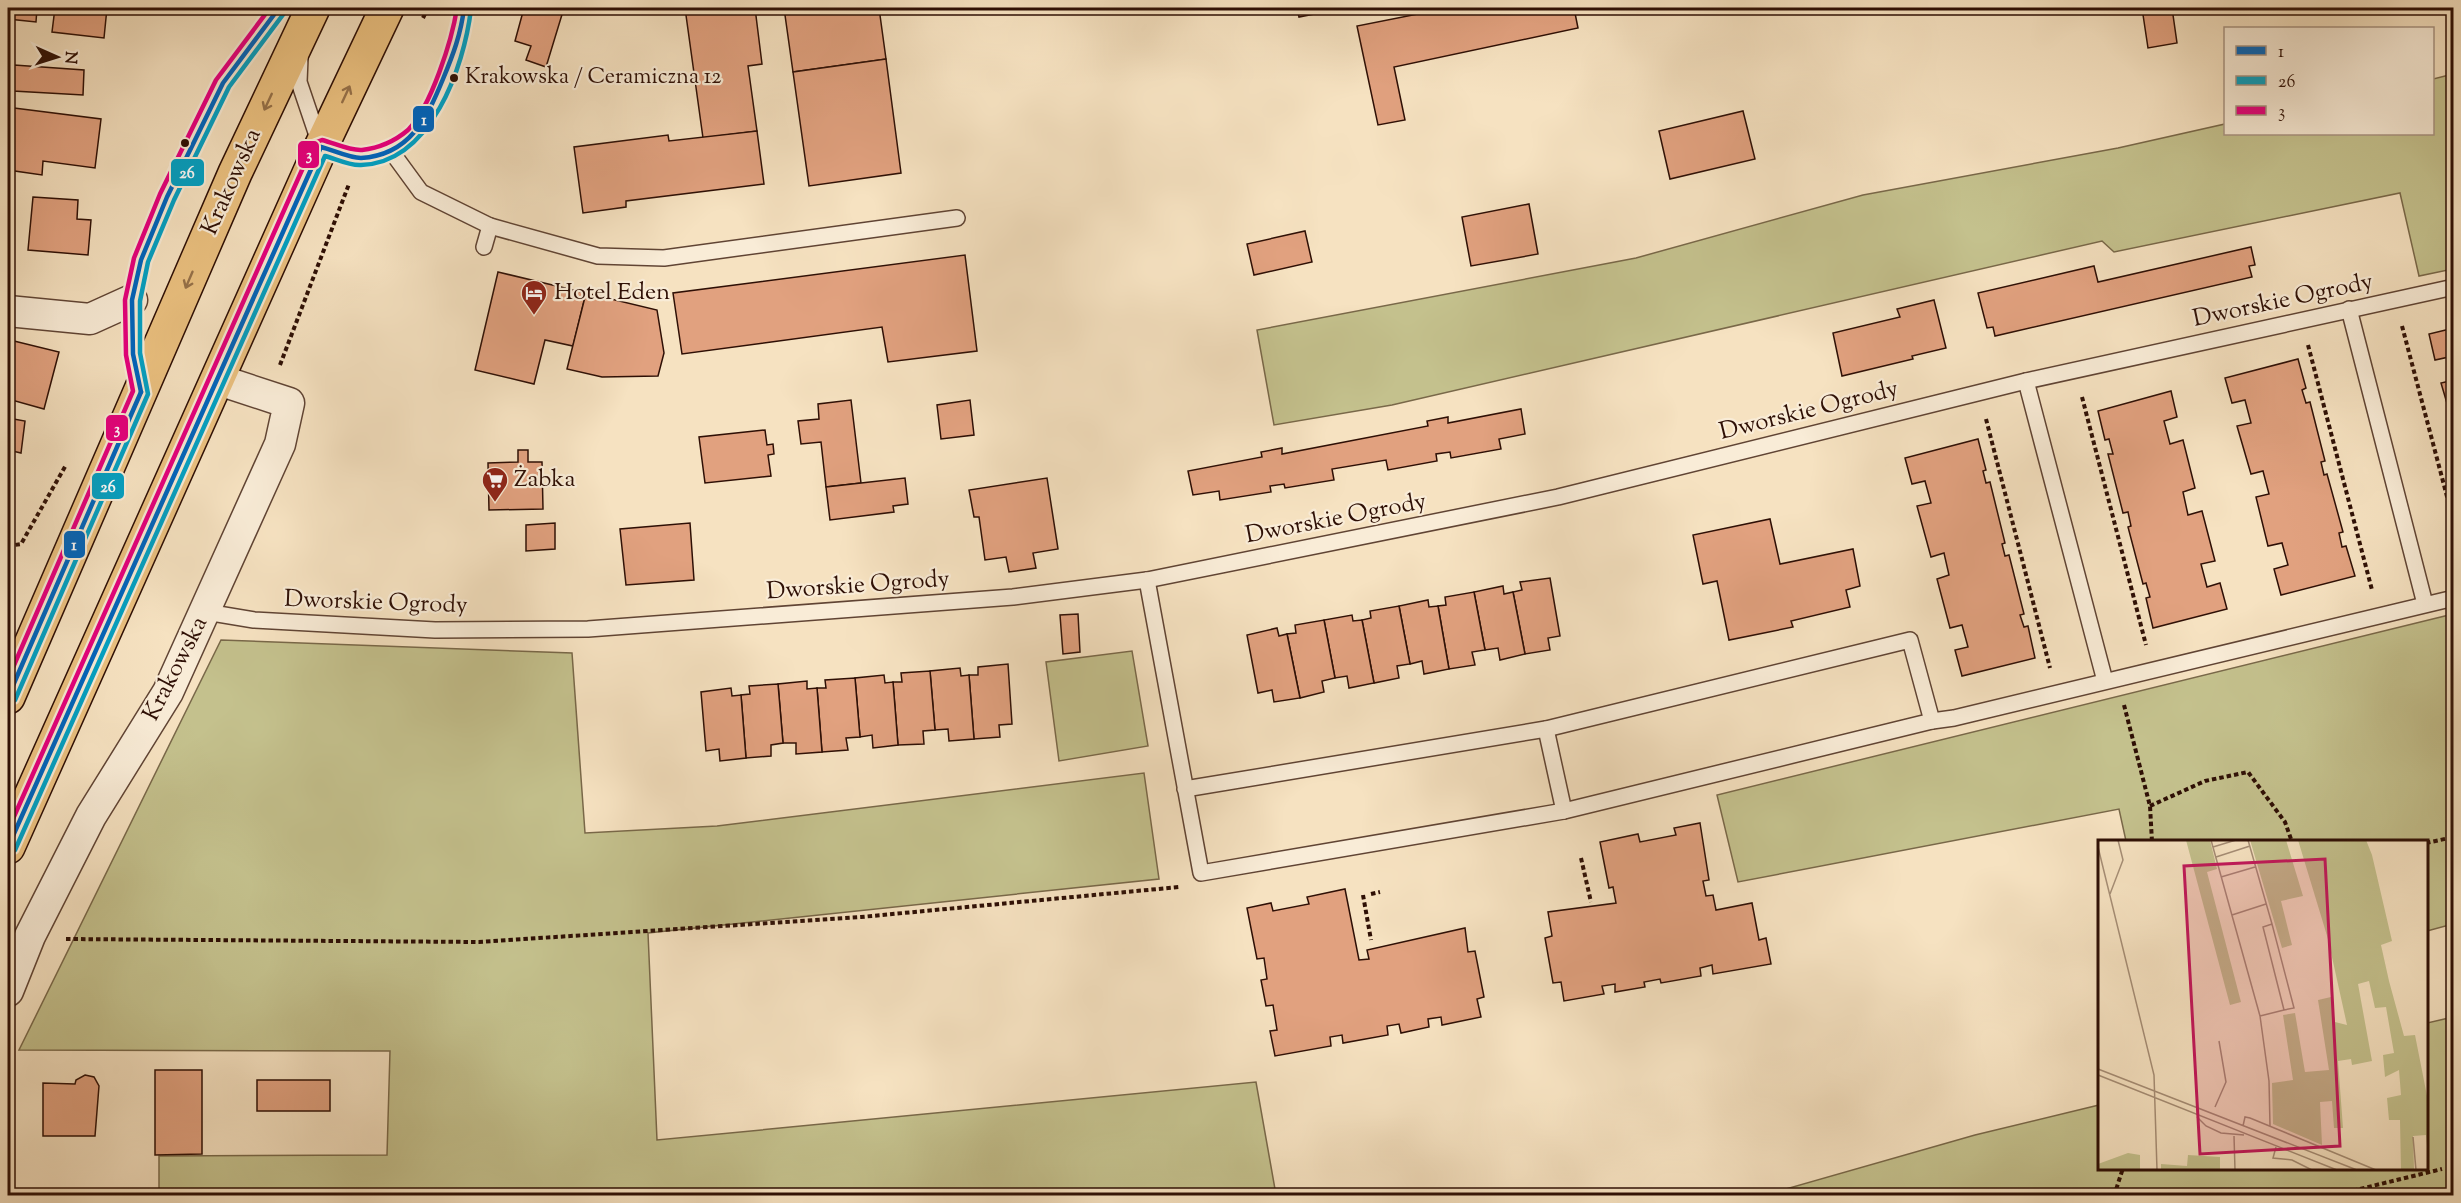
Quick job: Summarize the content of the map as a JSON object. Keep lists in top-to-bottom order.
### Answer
{
  "streets": {
    "main road": ["Krakowska"],
    "lane": ["Dworskie Ogrody"]
  },
  "crossings": [
    ["Krakowska", "Dworskie Ogrody"]
  ],
  "places": {
    "other": ["Krakowska / Ceramiczna 12"],
    "hotel": ["Hotel Eden"],
    "supermarket": ["Żabka"]
  },
  "lines": ["transit line 1", "transit line 3", "transit line 26"],
  "legend": ["1", "26", "3"],
  "north": "right"
}
